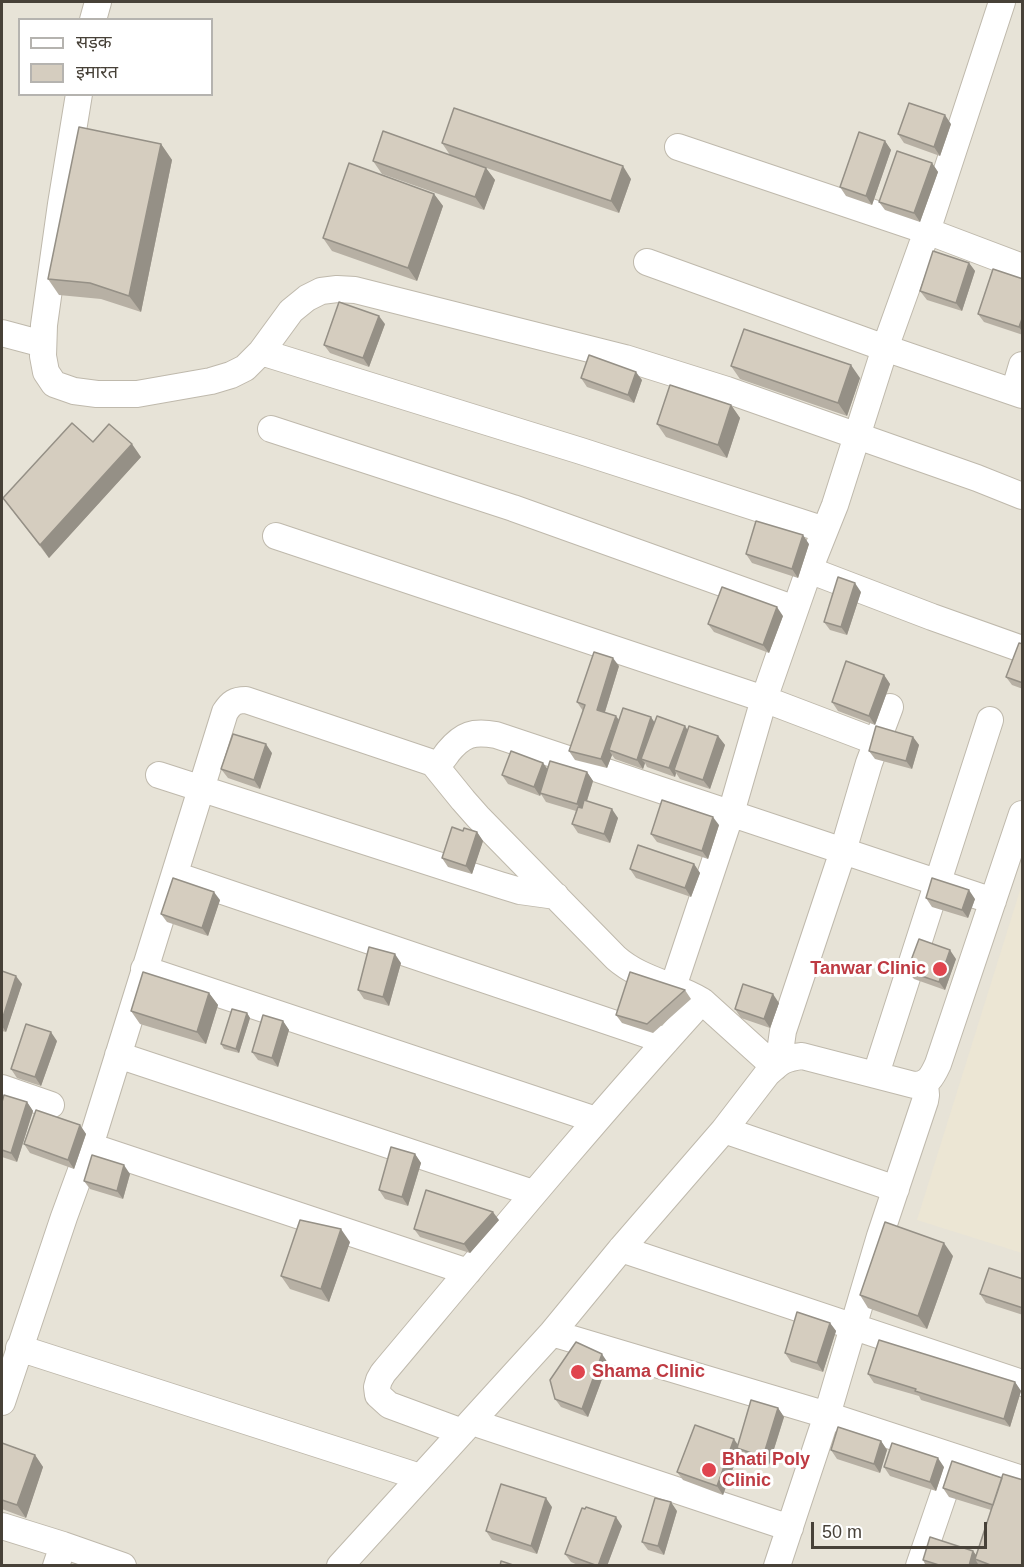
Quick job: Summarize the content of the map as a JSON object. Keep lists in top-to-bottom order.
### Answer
{
  "places": ["Tanwar Clinic", "Shama Clinic", "Bhati Poly Clinic"],
  "legend": ["सड़क", "इमारत"],
  "scale_bar": "50 m"
}
